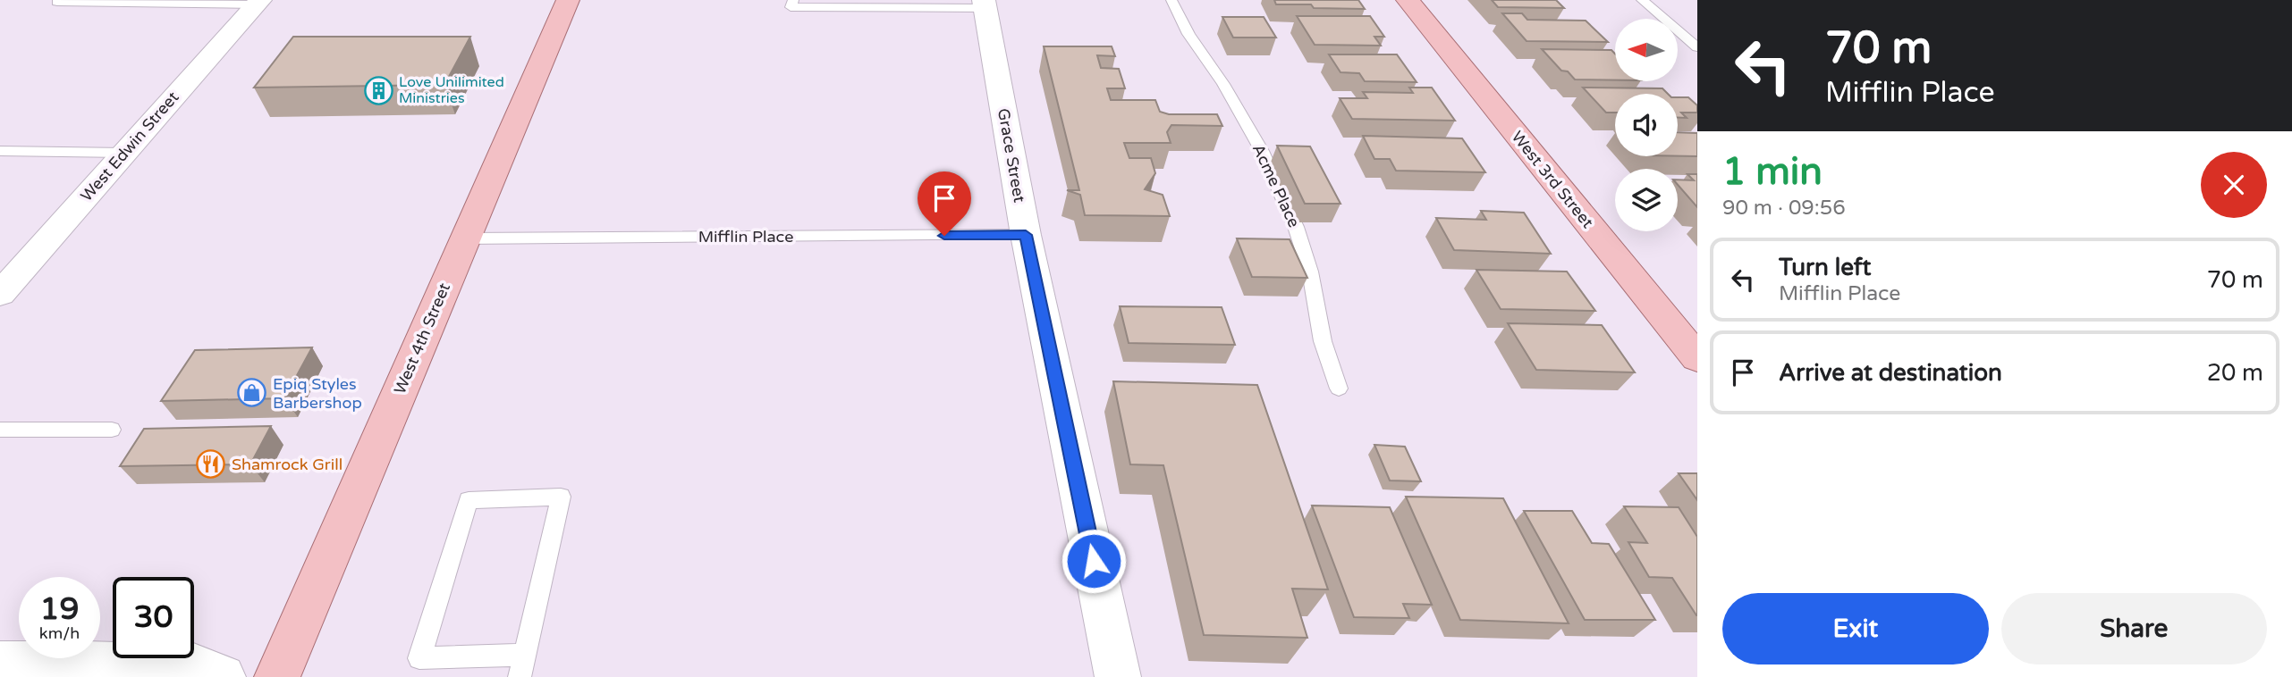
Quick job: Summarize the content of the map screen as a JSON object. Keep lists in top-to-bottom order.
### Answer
{
  "streets": {
    "main road": ["West 3rd Street", "West 4th Street"],
    "street": ["West Edwin Street", "Grace Street"],
    "lane": ["Acme Place", "Mifflin Place"]
  },
  "crossings": [
    ["Grace Street", "Mifflin Place"],
    ["Mifflin Place", "West 4th Street"]
  ],
  "places": {
    "building": ["Love Unilimited Ministries"],
    "shop": ["Epiq Styles Barbershop"],
    "restaurant": ["Shamrock Grill"]
  },
  "north": "left",
  "page": {
    "turn": ["70 m", "Mifflin Place"],
    "heading": ["1 min", "90 m · 09:56"],
    "list": [
      {
        "name": "Turn left",
        "note": "Mifflin Place",
        "value": "70 m"
      },
      {
        "name": "Arrive at destination",
        "value": "20 m"
      }
    ],
    "speed": "19 km/h",
    "limit": "30",
    "buttons": ["Exit", "Share"]
  }
}
